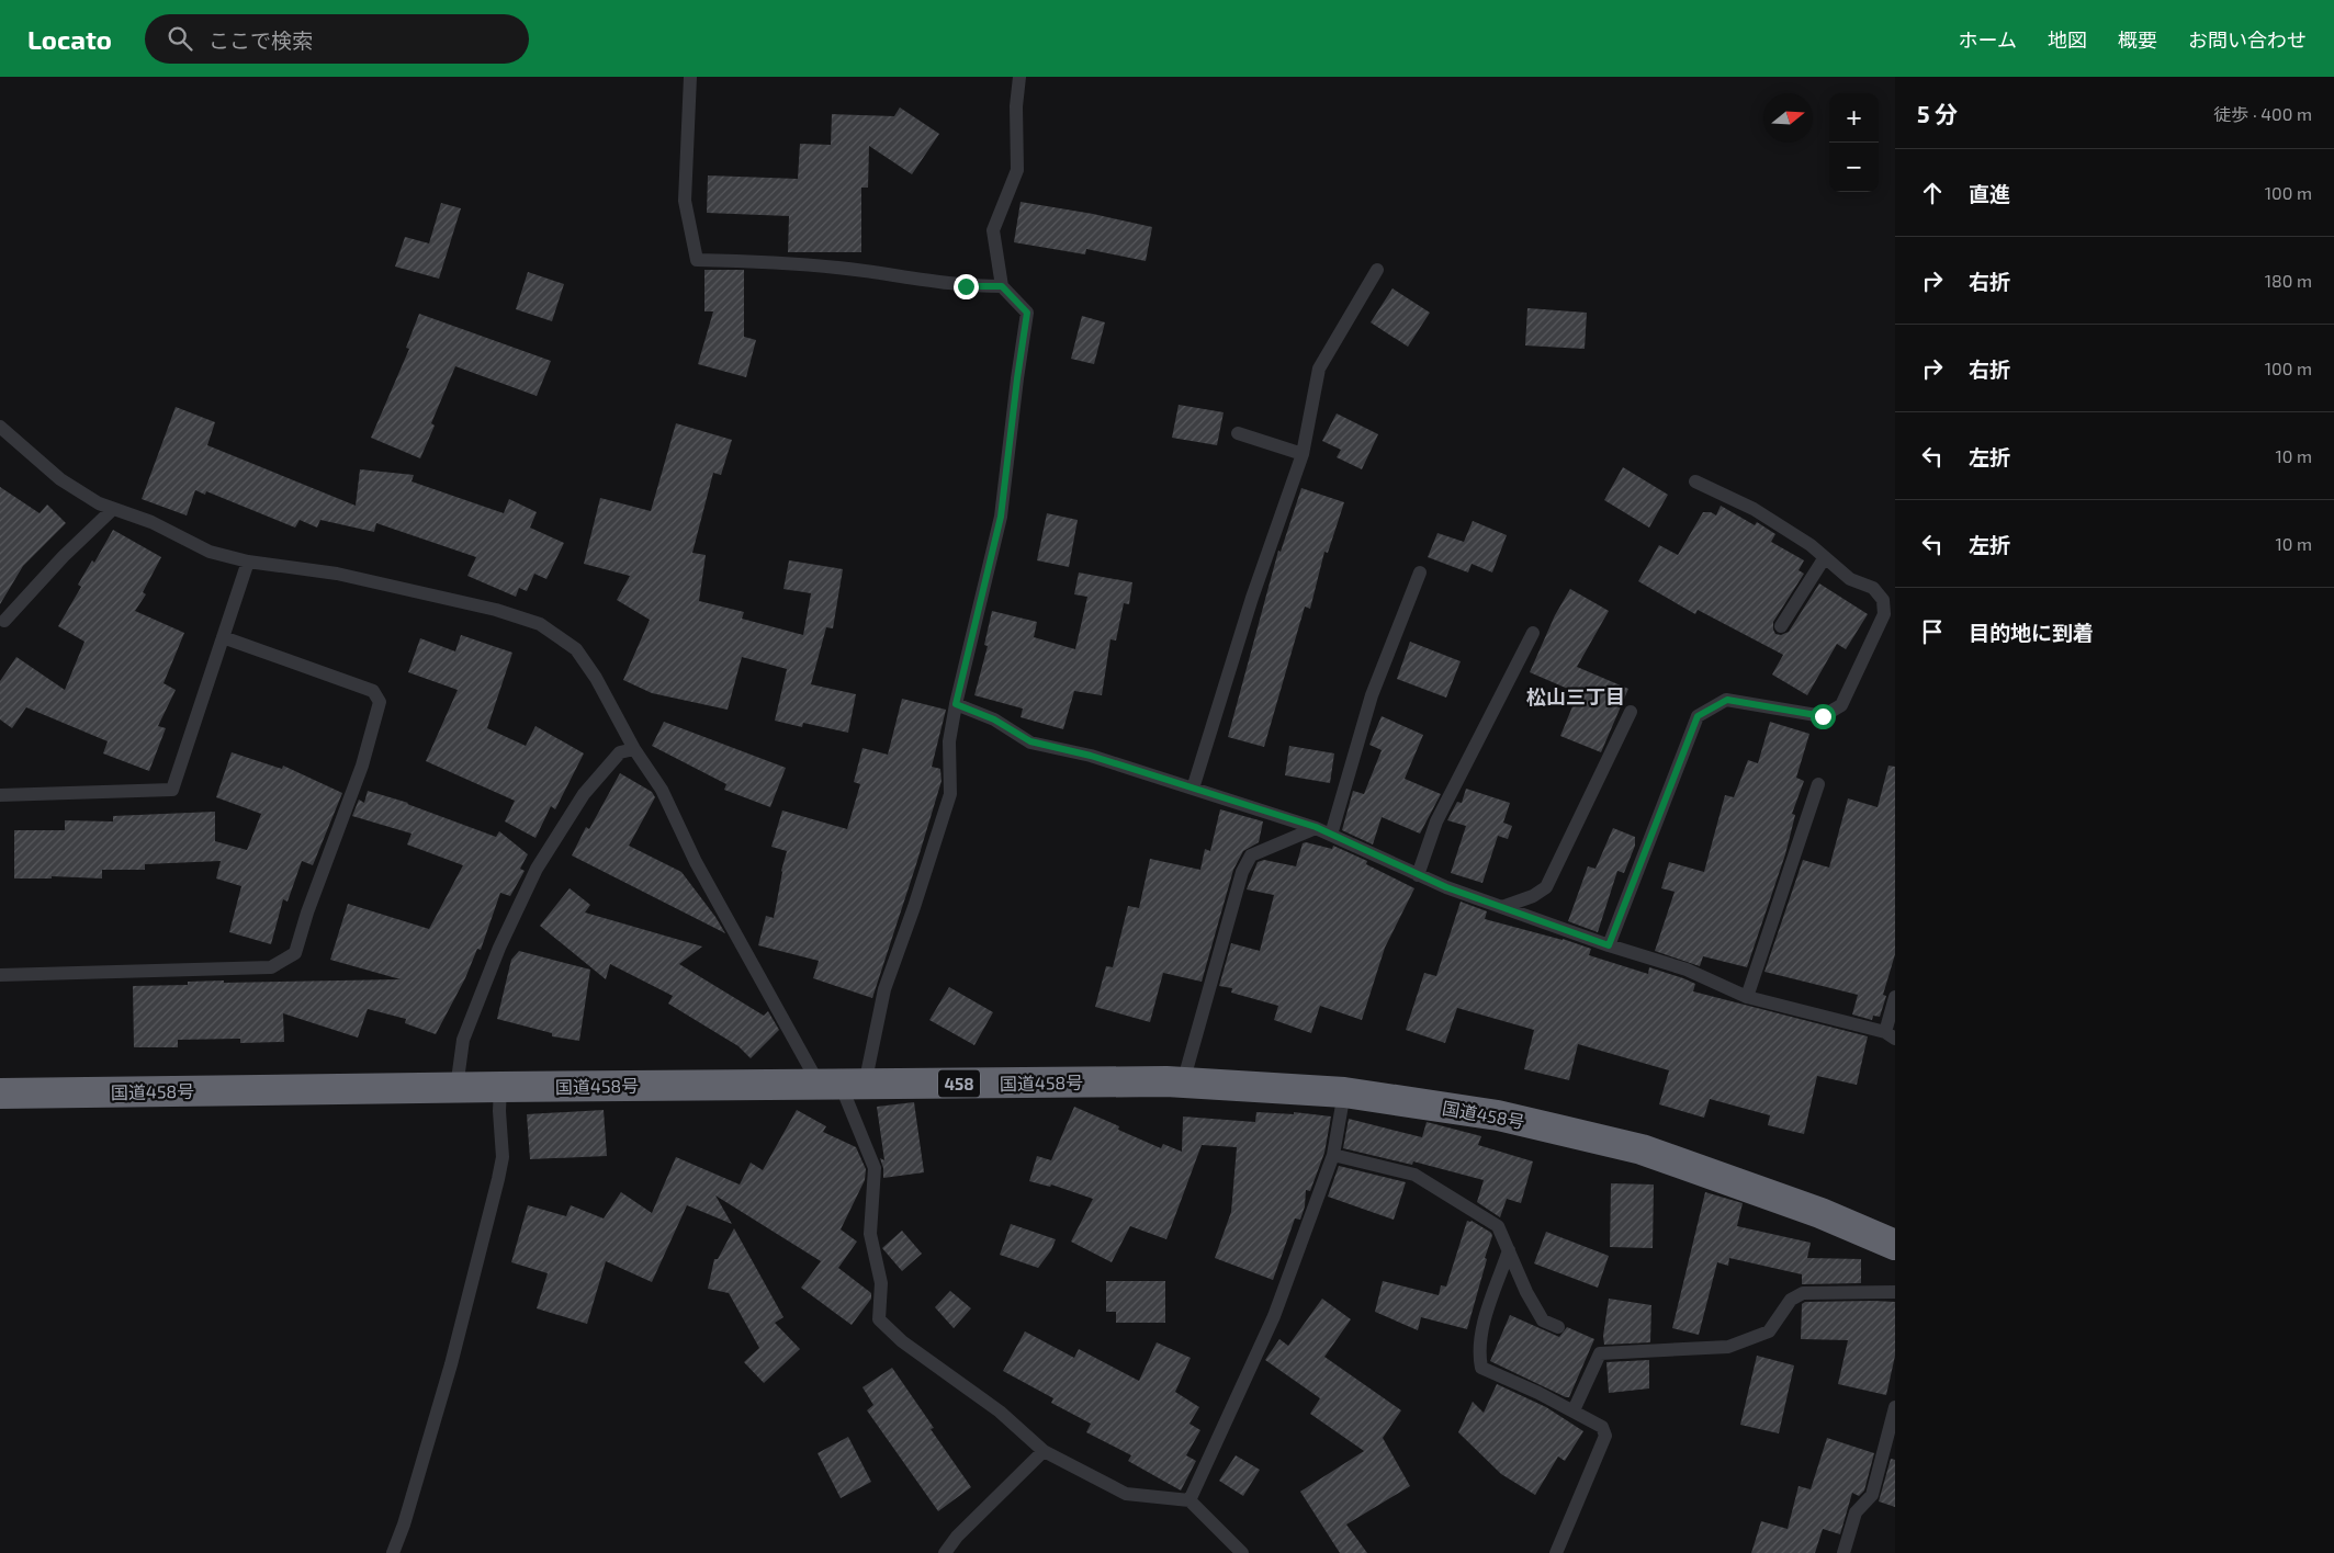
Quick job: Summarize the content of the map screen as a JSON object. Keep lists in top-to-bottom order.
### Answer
{
  "streets": {
    "highway": ["国道458号", "458"]
  },
  "districts": ["松山三丁目"],
  "north": "right",
  "page": {
    "header": "Locato",
    "search": "ここで検索",
    "nav": [
      "ホーム",
      "地図",
      "概要",
      "お問い合わせ"
    ],
    "heading": ["5 分", "徒歩 · 400 m"],
    "map_buttons": ["+", "−"],
    "list": [
      ["直進", "100 m"],
      ["右折", "180 m"],
      ["右折", "100 m"],
      ["左折", "10 m"],
      ["左折", "10 m"],
      "目的地に到着"
    ]
  }
}
